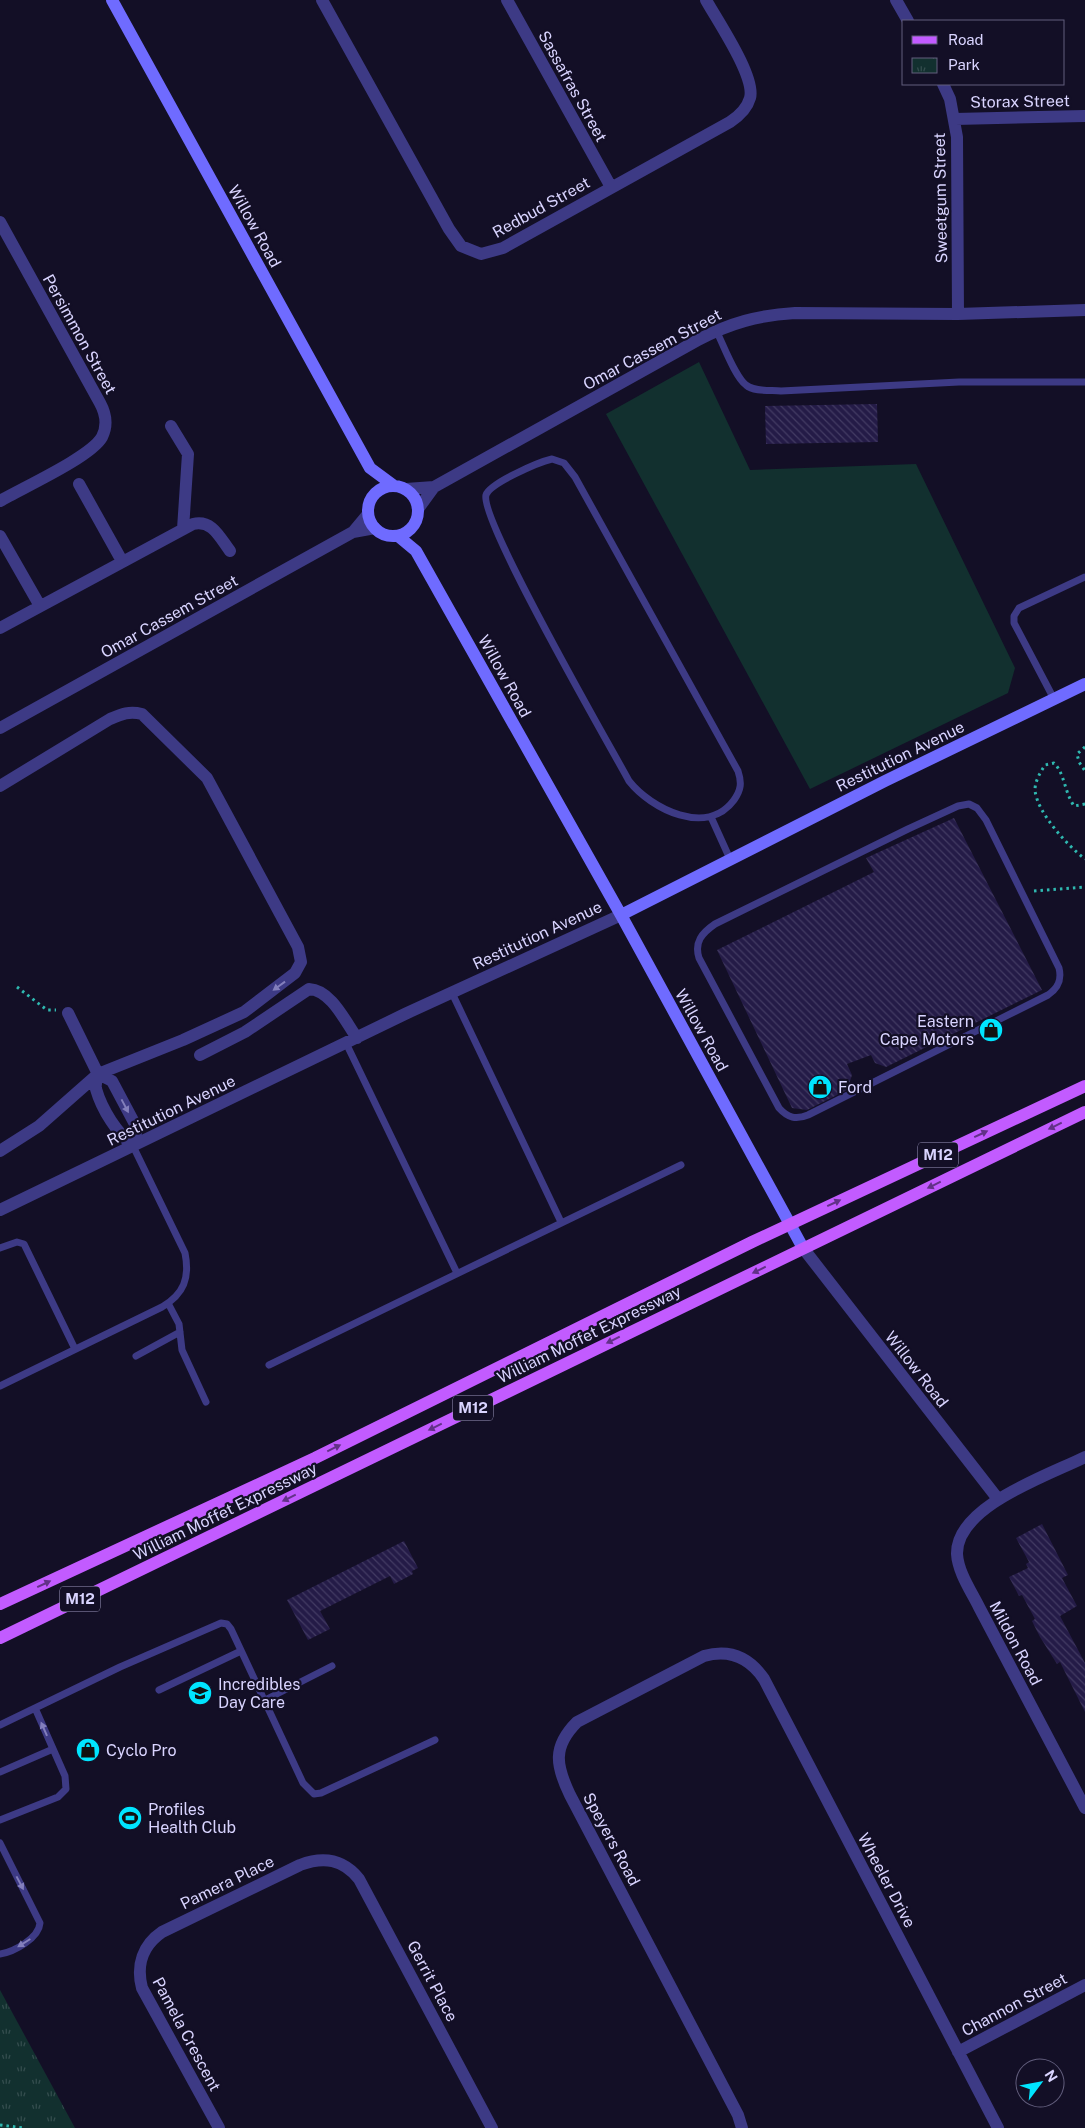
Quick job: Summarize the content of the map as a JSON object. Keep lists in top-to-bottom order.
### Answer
{
  "streets": {
    "main road": ["M12", "William Moffet Expressway"],
    "street": [
      "Sassafras Street",
      "Storax Street",
      "Sweetgum Street",
      "Redbud Street",
      "Willow Road",
      "Persimmon Street",
      "Omar Cassem Street",
      "Restitution Avenue",
      "Mildon Road",
      "Speyers Road",
      "Wheeler Drive",
      "Pamera Place",
      "Gerrit Place",
      "Channon Street",
      "Pamela Crescent"
    ]
  },
  "crossings": [
    ["Sassafras Street", "Redbud Street"],
    ["Storax Street", "Sweetgum Street"],
    ["Sweetgum Street", "Omar Cassem Street"],
    ["Willow Road", "Omar Cassem Street"],
    ["Willow Road", "Restitution Avenue"],
    ["Willow Road", "William Moffet Expressway"],
    ["Willow Road", "Mildon Road"],
    ["Speyers Road", "Wheeler Drive"],
    ["Wheeler Drive", "Channon Street"],
    ["Pamera Place", "Gerrit Place"],
    ["Pamera Place", "Pamela Crescent"]
  ],
  "places": {
    "shop": ["Eastern Cape Motors", "Ford", "Cyclo Pro"],
    "school or university": ["Incredibles Day Care"],
    "sports": ["Profiles Health Club"]
  },
  "legend": ["Road", "Park"],
  "north": "top right"
}
